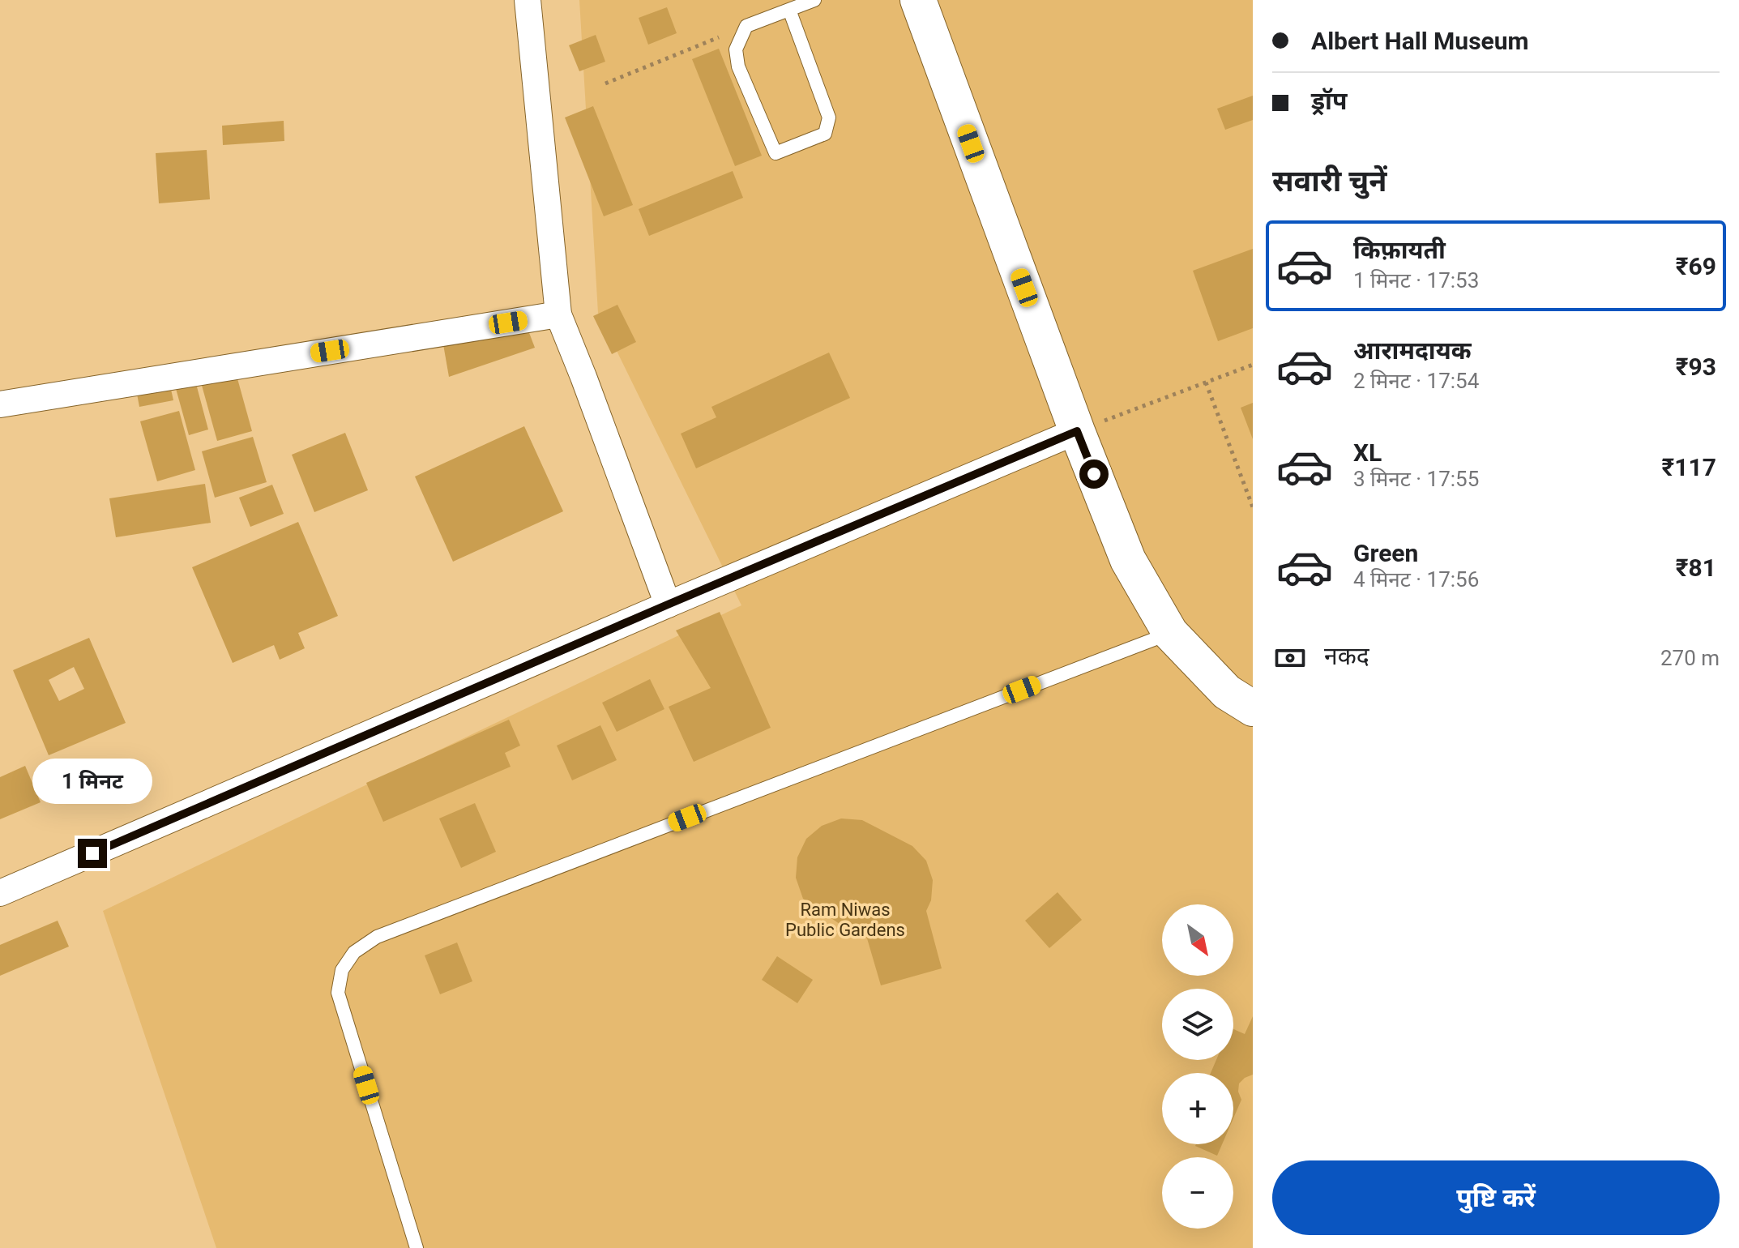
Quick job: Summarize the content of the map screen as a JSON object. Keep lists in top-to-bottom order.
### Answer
{
  "parks": ["Ram Niwas Public Gardens"],
  "north": "bottom right",
  "page": {
    "banner": ["Albert Hall Museum", "ड्रॉप"],
    "heading": "सवारी चुनें",
    "list": [
      {
        "name": "किफ़ायती",
        "note": "1 मिनट · 17:53",
        "value": "₹69"
      },
      {
        "name": "आरामदायक",
        "note": "2 मिनट · 17:54",
        "value": "₹93"
      },
      {
        "name": "XL",
        "note": "3 मिनट · 17:55",
        "value": "₹117"
      },
      {
        "name": "Green",
        "note": "4 मिनट · 17:56",
        "value": "₹81"
      }
    ],
    "pay": ["नकद", "270 m"],
    "bubble": "1 मिनट",
    "map_buttons": ["+", "−"],
    "buttons": "पुष्टि करें"
  }
}
